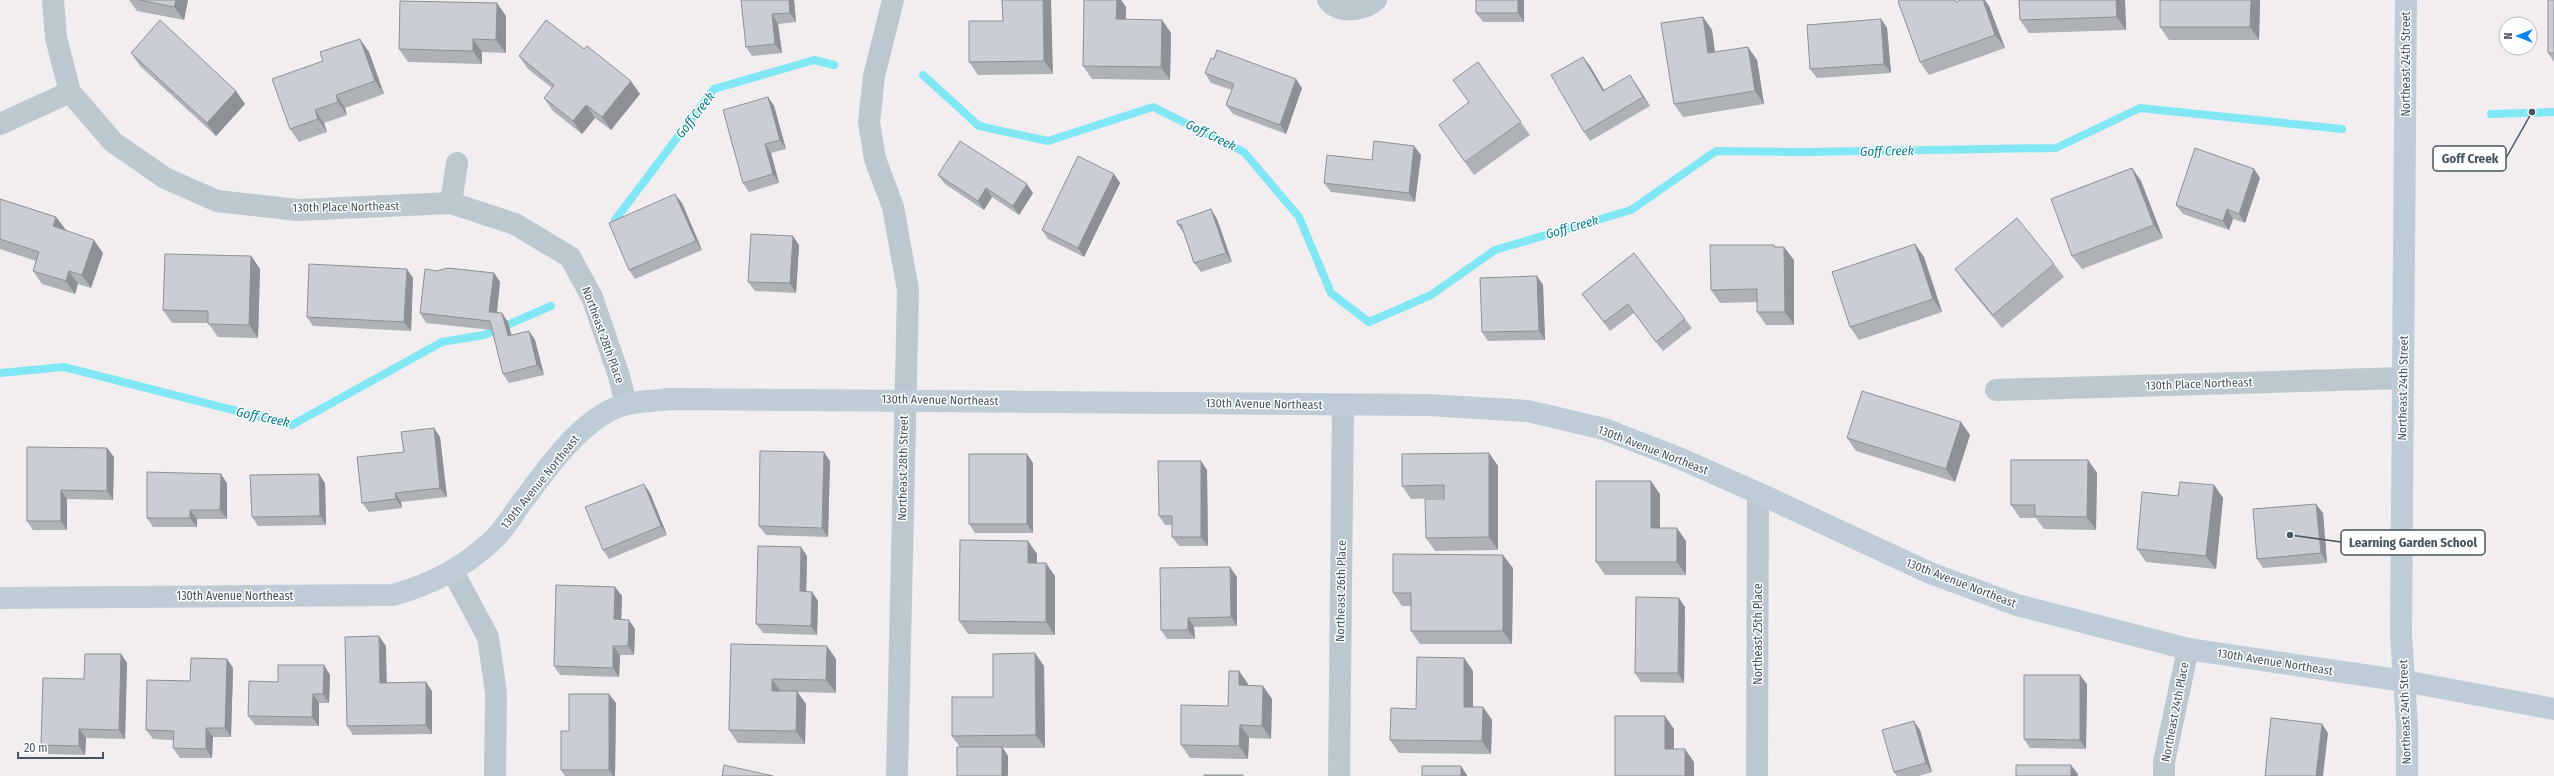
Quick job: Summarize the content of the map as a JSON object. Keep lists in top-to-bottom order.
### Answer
{
  "streets": {
    "street": [
      "Northeast 24th Street",
      "130th Place Northeast",
      "Northeast 28th Place",
      "130th Avenue Northeast",
      "Northeast 28th Street",
      "Northeast 26th Place",
      "Northeast 25th Place",
      "Northeast 24th Place"
    ]
  },
  "crossings": [
    ["Northeast 24th Street", "130th Place Northeast"],
    ["Northeast 24th Street", "130th Avenue Northeast"],
    ["130th Place Northeast", "Northeast 28th Place"],
    ["Northeast 28th Place", "130th Avenue Northeast"],
    ["130th Avenue Northeast", "Northeast 28th Street"],
    ["130th Avenue Northeast", "Northeast 26th Place"],
    ["130th Avenue Northeast", "Northeast 25th Place"],
    ["130th Avenue Northeast", "Northeast 24th Place"]
  ],
  "water": ["Goff Creek"],
  "places": ["Goff Creek", "Learning Garden School"],
  "scale_bar": "20 m",
  "north": "left"
}
